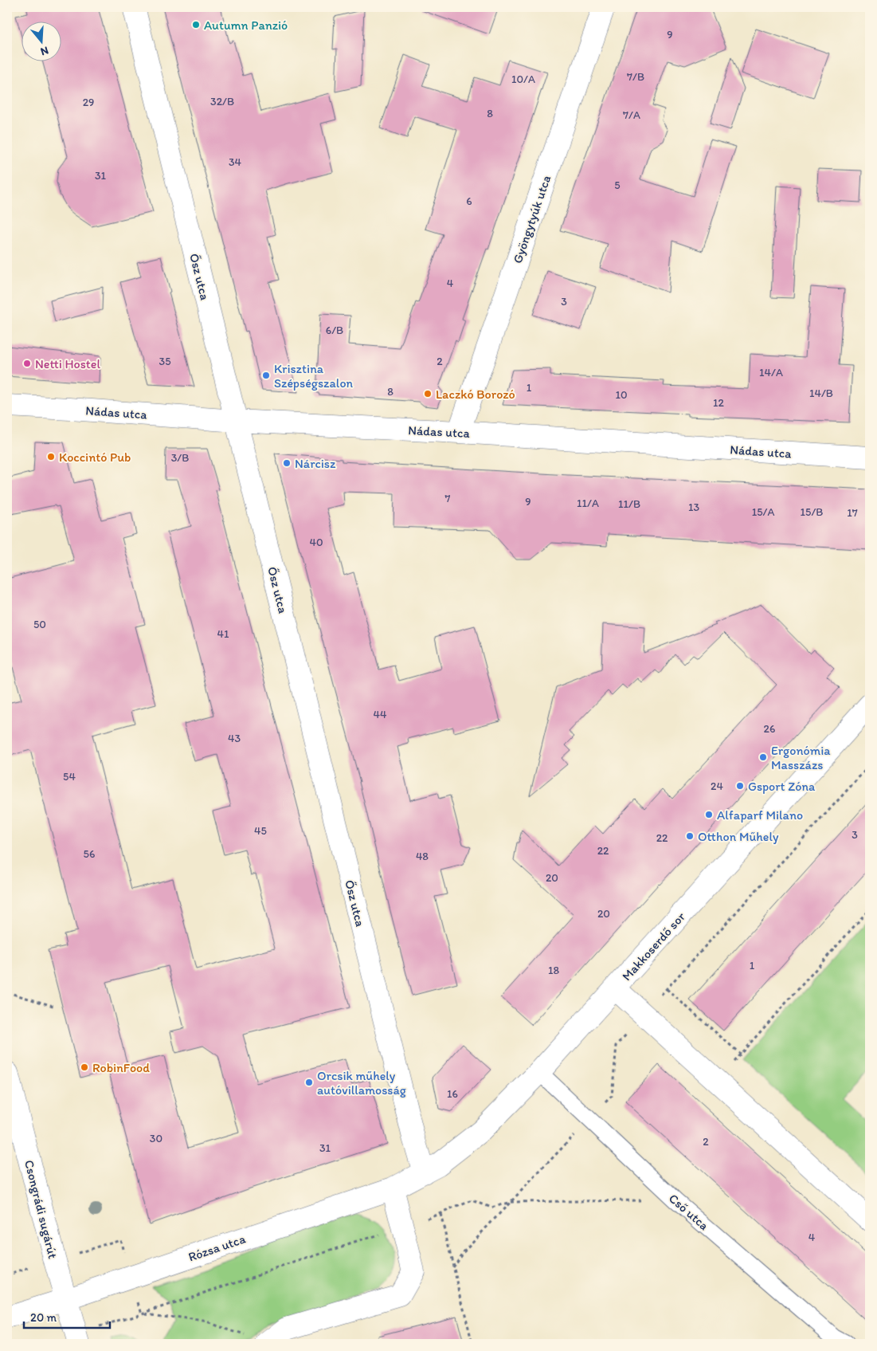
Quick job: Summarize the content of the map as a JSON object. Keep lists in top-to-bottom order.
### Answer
{
  "streets": {
    "street": [
      "Gyöngytyúk utca",
      "Ősz utca",
      "Nádas utca",
      "Makkoserdő sor",
      "Csongrádi sugárút",
      "Rózsa utca"
    ],
    "lane": ["Cső utca"]
  },
  "crossings": [
    ["Gyöngytyúk utca", "Nádas utca"],
    ["Ősz utca", "Nádas utca"],
    ["Ősz utca", "Makkoserdő sor"],
    ["Ősz utca", "Rózsa utca"],
    ["Makkoserdő sor", "Cső utca"],
    ["Makkoserdő sor", "Rózsa utca"],
    ["Csongrádi sugárút", "Rózsa utca"]
  ],
  "places": [
    "Autumn Panzió",
    "Netti Hostel",
    "Krisztina Szépségszalon",
    "Laczkó Borozó",
    "Koccintó Pub",
    "Nárcisz",
    "Ergonómia Masszázs",
    "Gsport Zóna",
    "Alfaparf Milano",
    "Otthon Műhely",
    "RobinFood",
    "Orcsik műhely autóvillamosság"
  ],
  "house_numbers": [
    "9",
    "7/B",
    "10/A",
    "32/B",
    "29",
    "8",
    "7/A",
    "34",
    "31",
    "5",
    "6",
    "4",
    "3",
    "6/B",
    "35",
    "2",
    "14/A",
    "1",
    "8",
    "14/B",
    "10",
    "12",
    "3/B",
    "7",
    "9",
    "11/A",
    "11/B",
    "13",
    "15/A",
    "15/B",
    "17",
    "40",
    "50",
    "41",
    "44",
    "26",
    "43",
    "54",
    "24",
    "45",
    "3",
    "22",
    "22",
    "56",
    "48",
    "20",
    "20",
    "1",
    "18",
    "16",
    "30",
    "2",
    "31",
    "4"
  ],
  "scale_bar": "20 m",
  "north": "bottom"
}
